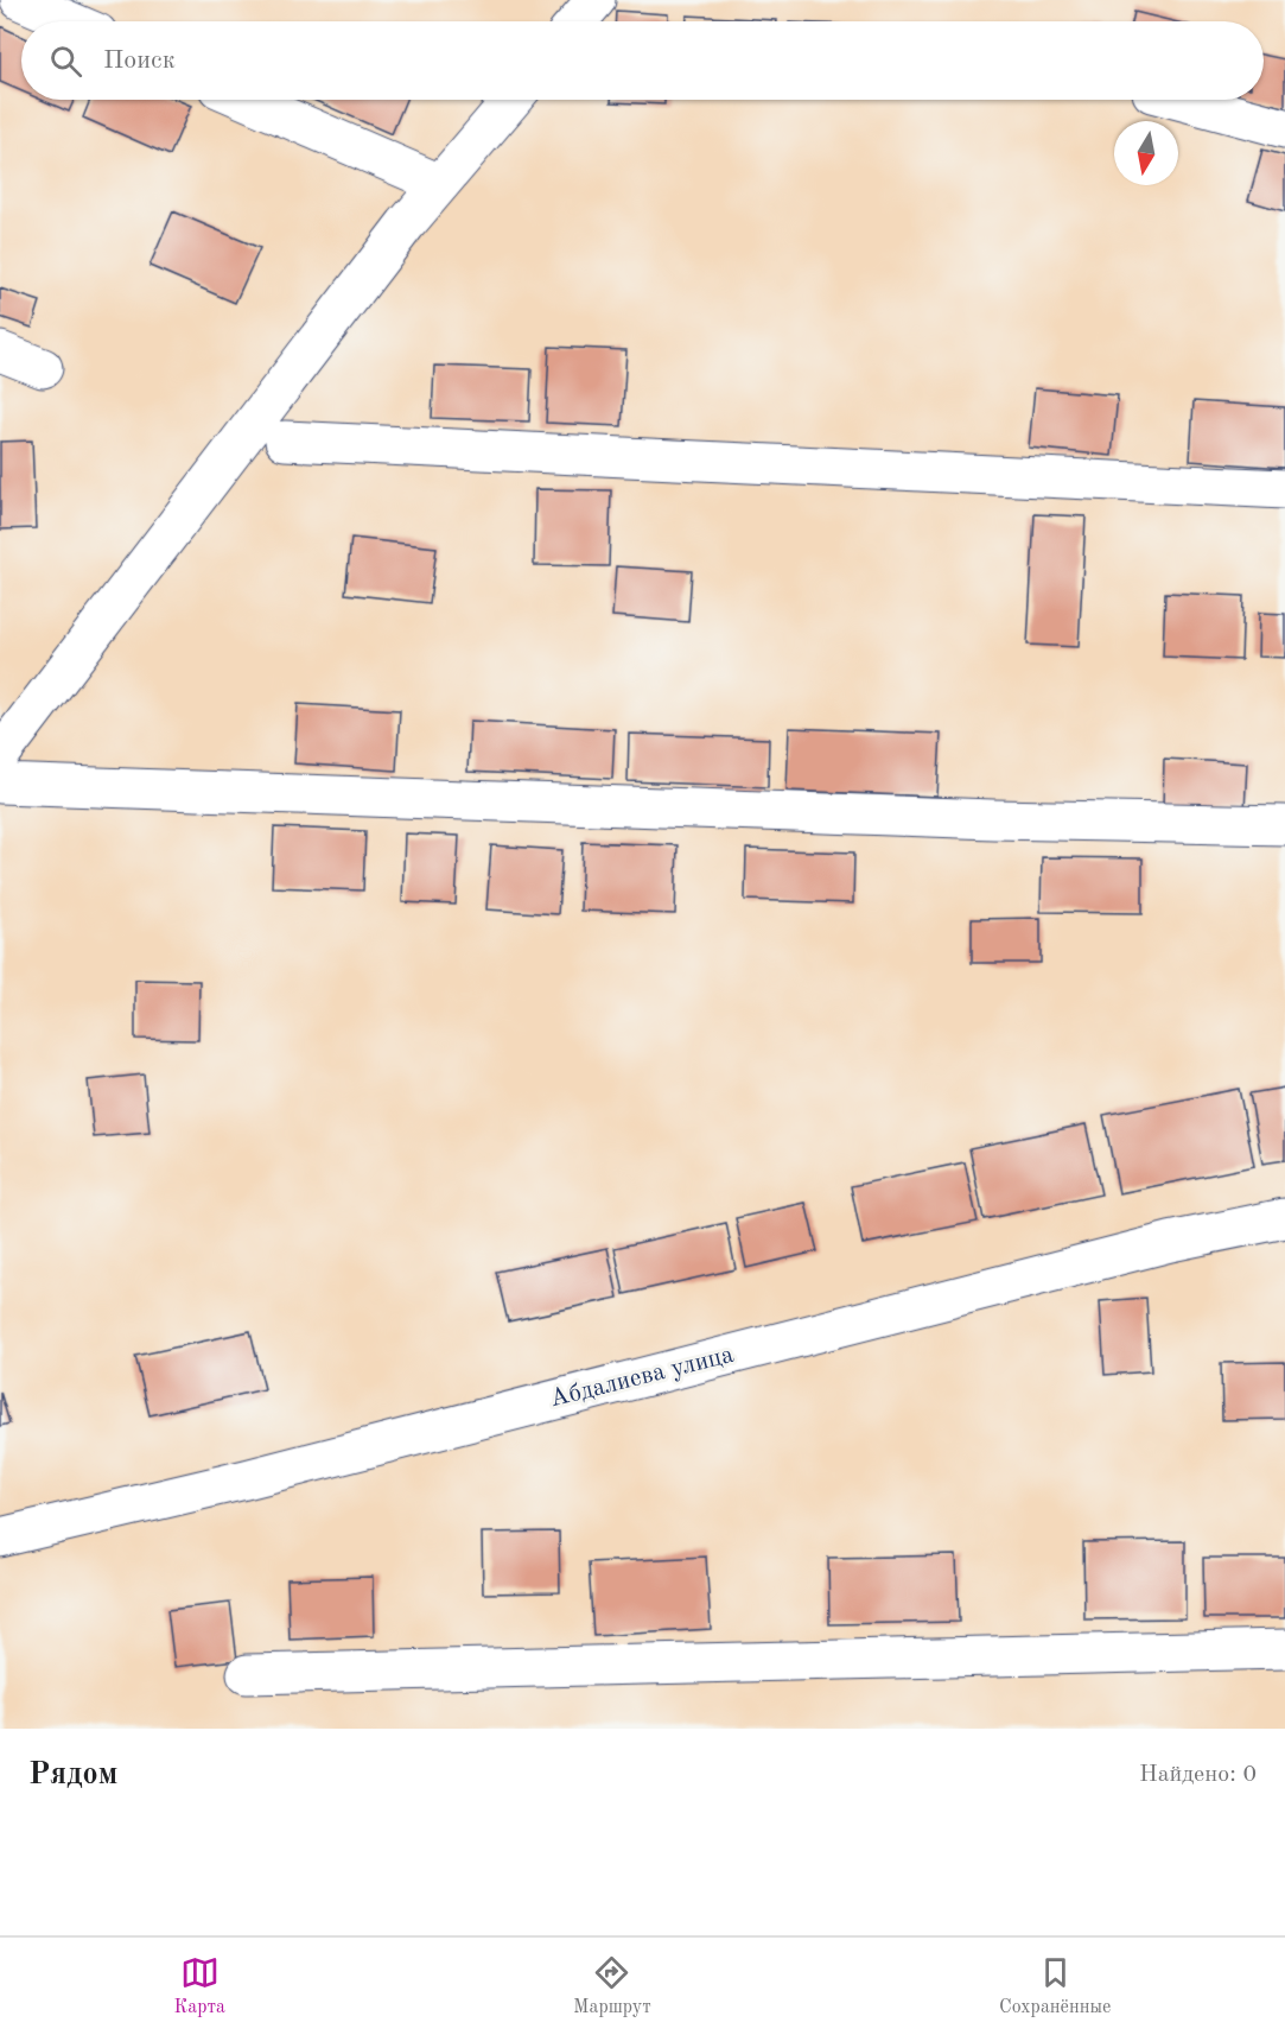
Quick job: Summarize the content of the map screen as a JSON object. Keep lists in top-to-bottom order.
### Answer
{
  "streets": {
    "street": ["Абдалиева улица"]
  },
  "north": "bottom",
  "page": {
    "search": "Поиск",
    "heading": ["Рядом", "Найдено: 0"],
    "nav": ["Карта", "Маршрут", "Сохранённые"]
  }
}
